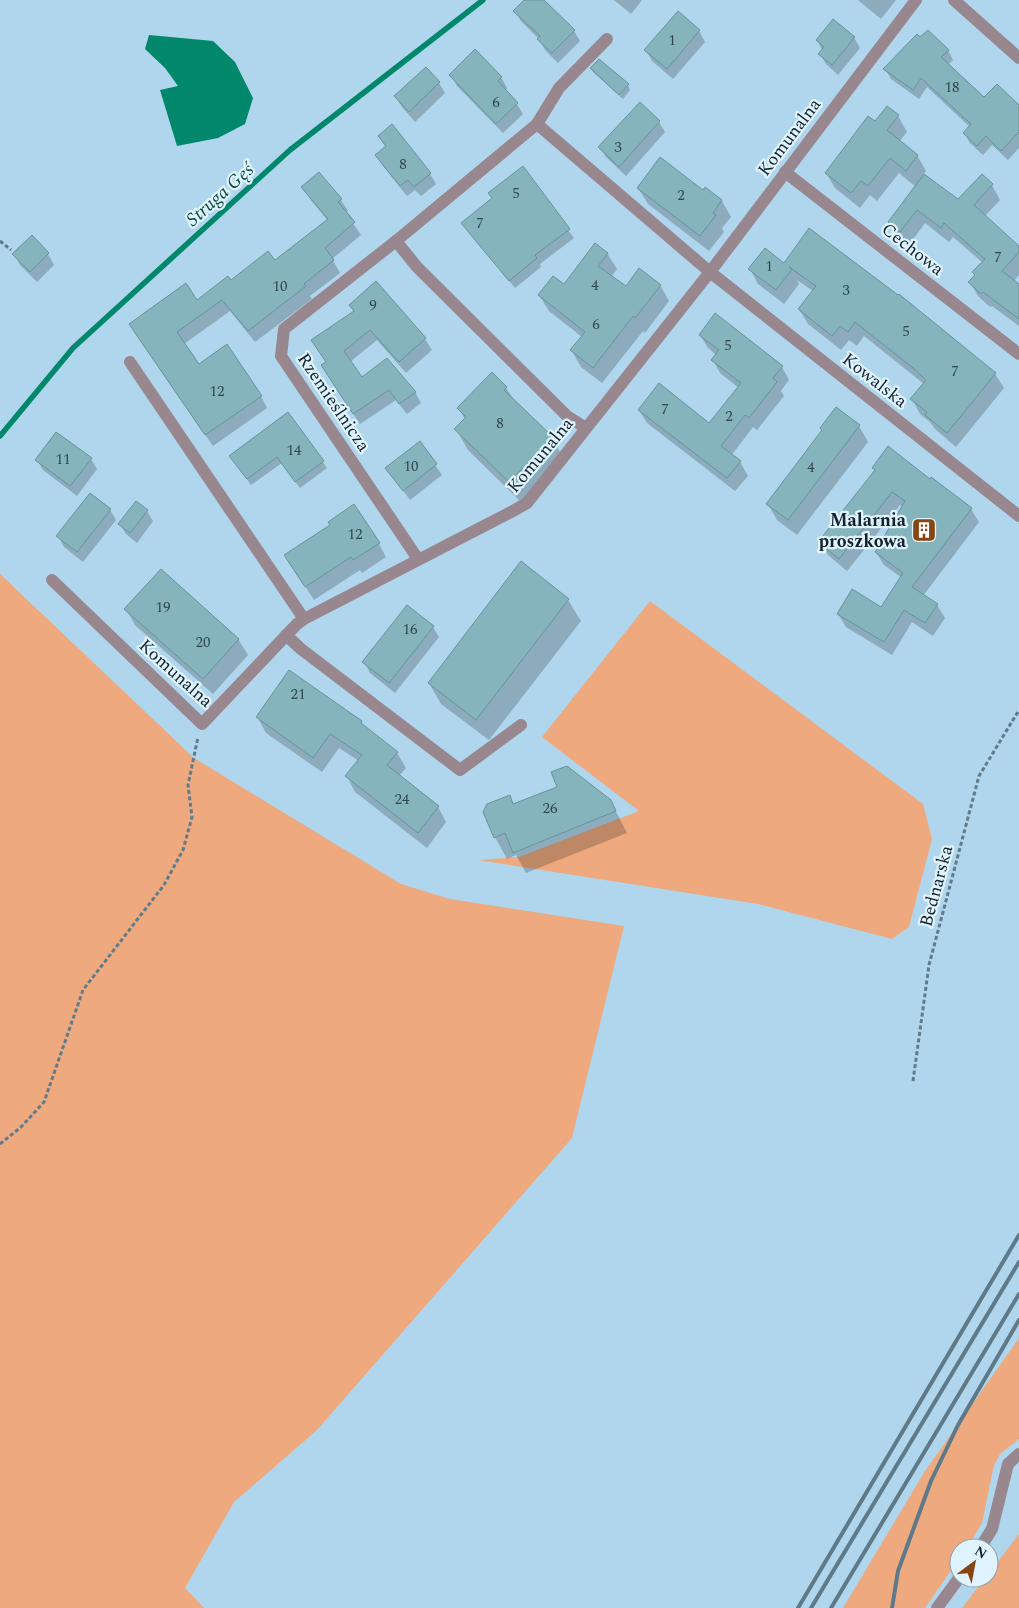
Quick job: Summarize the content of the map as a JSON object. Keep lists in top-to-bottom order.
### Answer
{
  "streets": {
    "street": [
      "Komunalna",
      "Cechowa",
      "Kowalska",
      "Rzemieślnicza"
    ],
    "path": ["Bednarska"]
  },
  "crossings": [
    ["Komunalna", "Cechowa"],
    ["Komunalna", "Kowalska"],
    ["Komunalna", "Rzemieślnicza"]
  ],
  "water": ["Struga Gęś"],
  "places": {
    "building": ["Malarnia proszkowa"]
  },
  "house_numbers": [
    "1",
    "18",
    "6",
    "3",
    "8",
    "5",
    "2",
    "7",
    "7",
    "1",
    "4",
    "10",
    "3",
    "9",
    "6",
    "5",
    "5",
    "7",
    "12",
    "7",
    "2",
    "8",
    "14",
    "11",
    "10",
    "4",
    "12",
    "19",
    "16",
    "20",
    "21",
    "24",
    "26"
  ],
  "north": "top right"
}
